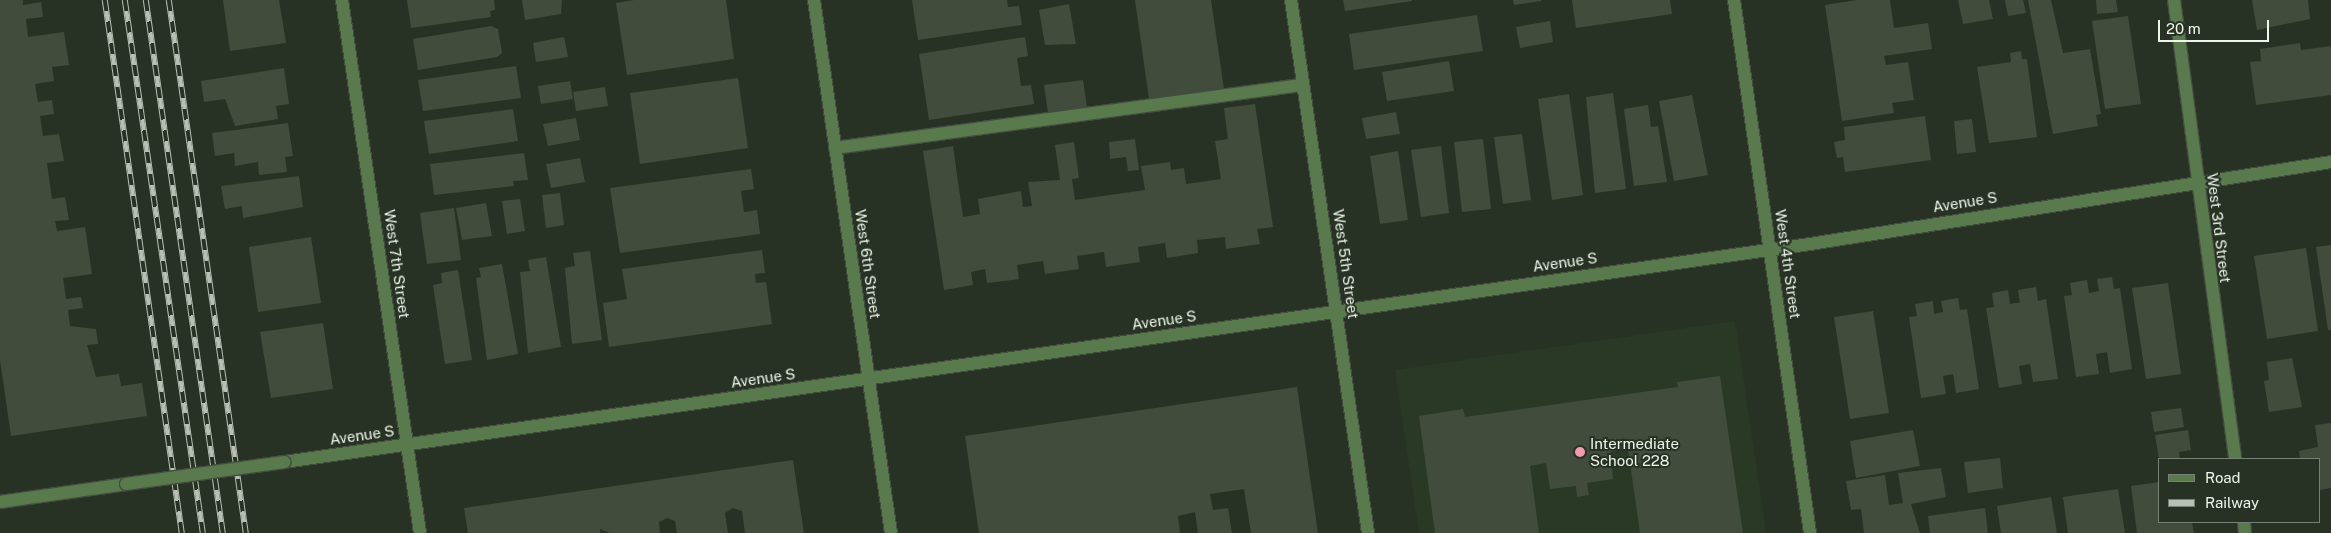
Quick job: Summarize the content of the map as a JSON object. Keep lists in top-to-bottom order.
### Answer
{
  "streets": {
    "street": [
      "Avenue S",
      "West 3rd Street",
      "West 7th Street",
      "West 6th Street",
      "West 5th Street",
      "West 4th Street"
    ]
  },
  "crossings": [
    ["Avenue S", "West 3rd Street"],
    ["Avenue S", "West 7th Street"],
    ["Avenue S", "West 6th Street"],
    ["Avenue S", "West 5th Street"],
    ["Avenue S", "West 4th Street"]
  ],
  "places": ["Intermediate School 228"],
  "legend": ["Road", "Railway"],
  "scale_bar": "20 m"
}
